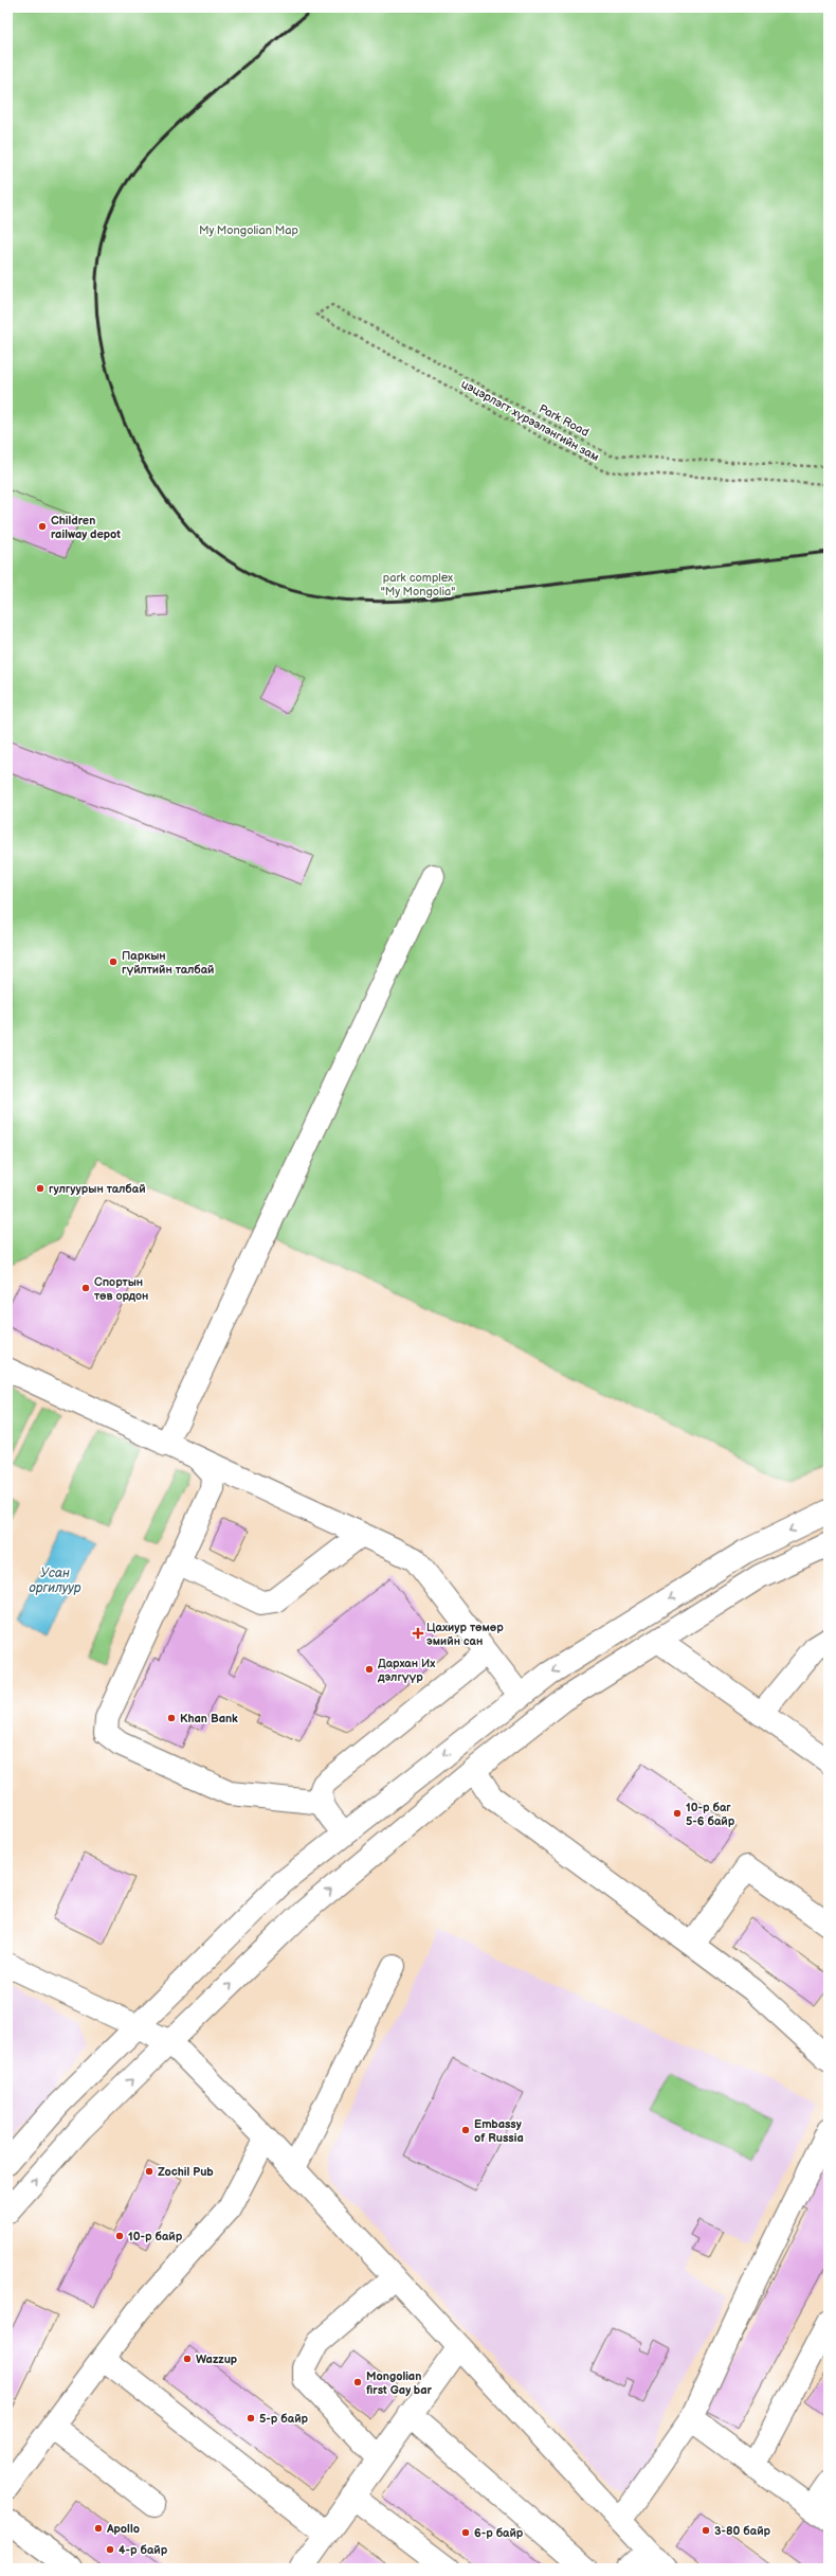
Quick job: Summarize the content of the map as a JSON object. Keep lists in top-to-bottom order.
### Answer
{
  "streets": {
    "path": ["цэцэрлэгт хүрээлэнгийн зам", "Park Road"]
  },
  "crossings": [
    ["цэцэрлэгт хүрээлэнгийн зам", "Park Road"]
  ],
  "water": ["Усан оргилуур"],
  "parks": ["My Mongolian Map", "park complex \"My Mongolia\""],
  "places": {
    "other": [
      "Children railway depot",
      "Паркын гүйлтийн талбай",
      "гулгуурын талбай",
      "Спортын төв ордон",
      "Дархан Их дэлгүүр",
      "Khan Bank",
      "10-р баг 5-6 байр",
      "Embassy of Russia",
      "Zochil Pub",
      "10-р байр",
      "Wazzup",
      "Mongolian first Gay bar",
      "5-р байр",
      "Apollo",
      "3-80 байр",
      "6-р байр",
      "4-р байр"
    ],
    "health": ["Цахиур төмөр эмийн сан"]
  }
}
